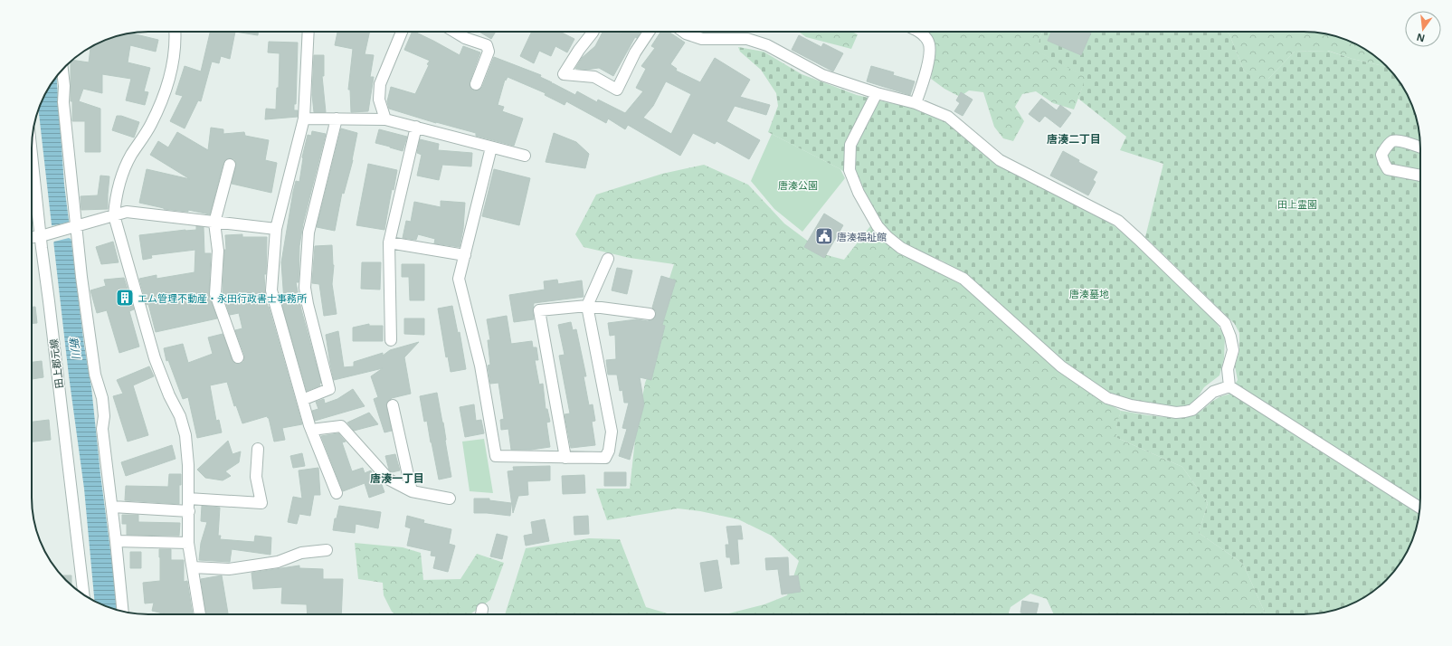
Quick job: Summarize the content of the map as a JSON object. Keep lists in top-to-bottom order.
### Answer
{
  "streets": {
    "street": ["田上郡元線"]
  },
  "districts": ["唐湊二丁目", "唐湊一丁目"],
  "water": ["新川"],
  "parks": ["唐湊公園", "田上霊園", "唐湊墓地"],
  "places": {
    "public building": ["唐湊福祉館"],
    "building": ["エム管理不動産・永田行政書士事務所"]
  },
  "north": "bottom"
}
